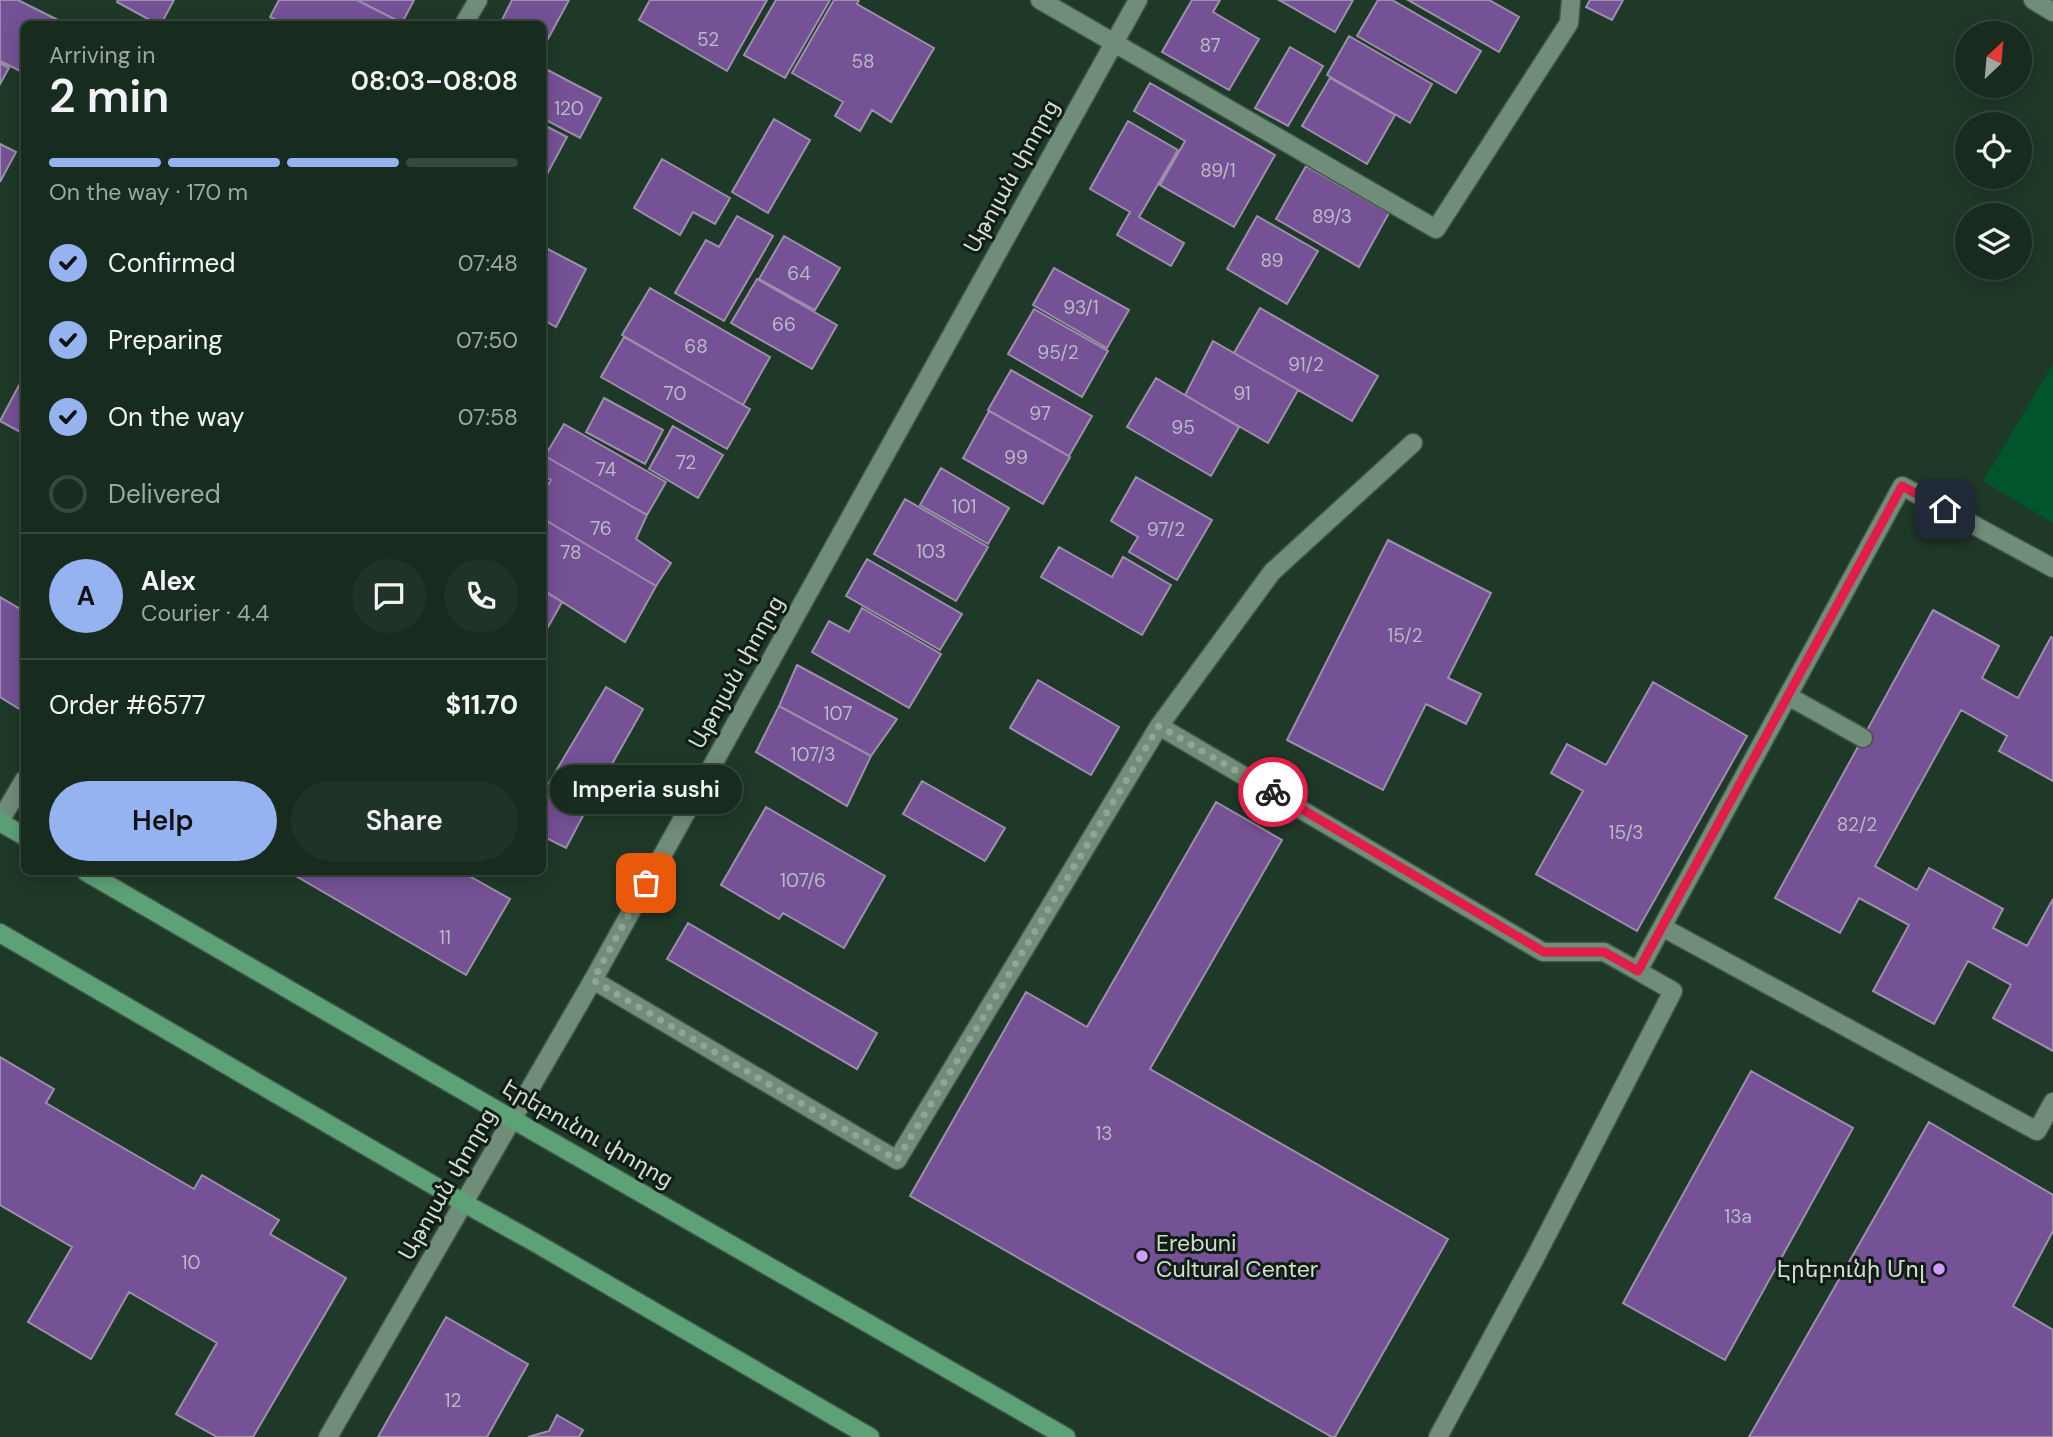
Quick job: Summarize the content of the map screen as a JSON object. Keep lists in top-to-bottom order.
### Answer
{
  "streets": {
    "main road": ["Աթոյան փողոց", "Էրեբունու փողոց"]
  },
  "crossings": [
    ["Աթոյան փողոց", "Էրեբունու փողոց"]
  ],
  "places": ["Imperia sushi", "Erebuni Cultural Center", "Էրեբունի Մոլ"],
  "house_numbers": [
    "52",
    "87",
    "58",
    "120",
    "89/1",
    "89/3",
    "89",
    "64",
    "93/1",
    "66",
    "68",
    "95/2",
    "91/2",
    "70",
    "91",
    "97",
    "95",
    "99",
    "72",
    "74",
    "101",
    "76",
    "97/2",
    "103",
    "78",
    "15/2",
    "107",
    "107/3",
    "82/2",
    "15/3",
    "107/6",
    "11",
    "13",
    "13a",
    "10",
    "12"
  ],
  "north": "top right",
  "page": {
    "heading": ["2 min", "Arriving in", "08:03–08:08"],
    "panel": [
      "Alex",
      "Courier · 4.4",
      "Order #6577",
      "$11.70"
    ],
    "bar": "On the way · 170 m",
    "list": [
      ["Confirmed", "07:48"],
      ["Preparing", "07:50"],
      ["On the way", "07:58"],
      "Delivered"
    ],
    "round": "A",
    "bubble": "Imperia sushi",
    "buttons": ["Help", "Share"]
  }
}
